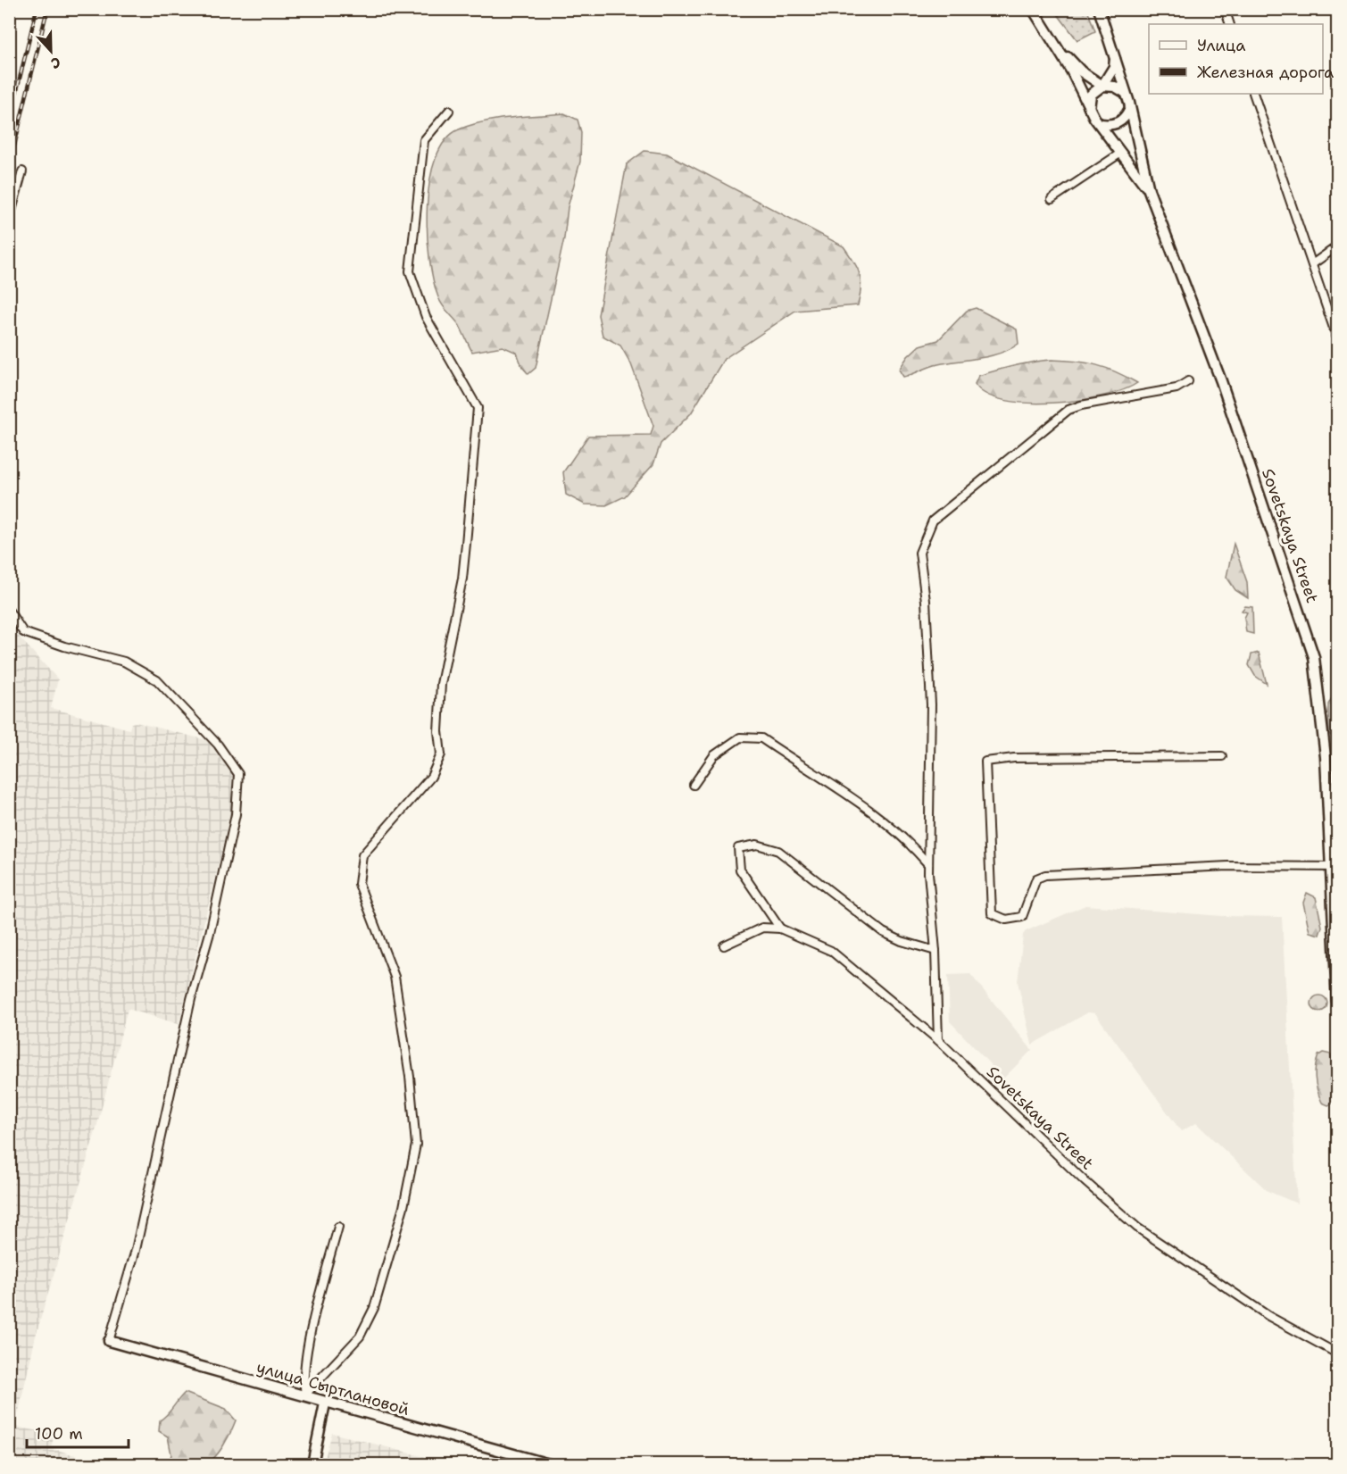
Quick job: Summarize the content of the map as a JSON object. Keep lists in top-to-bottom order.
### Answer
{
  "streets": {
    "main road": ["Sovetskaya Street", "улица Сыртлановой"]
  },
  "legend": ["Улица", "Железная дорога"],
  "scale_bar": "100 m",
  "north": "bottom"
}
